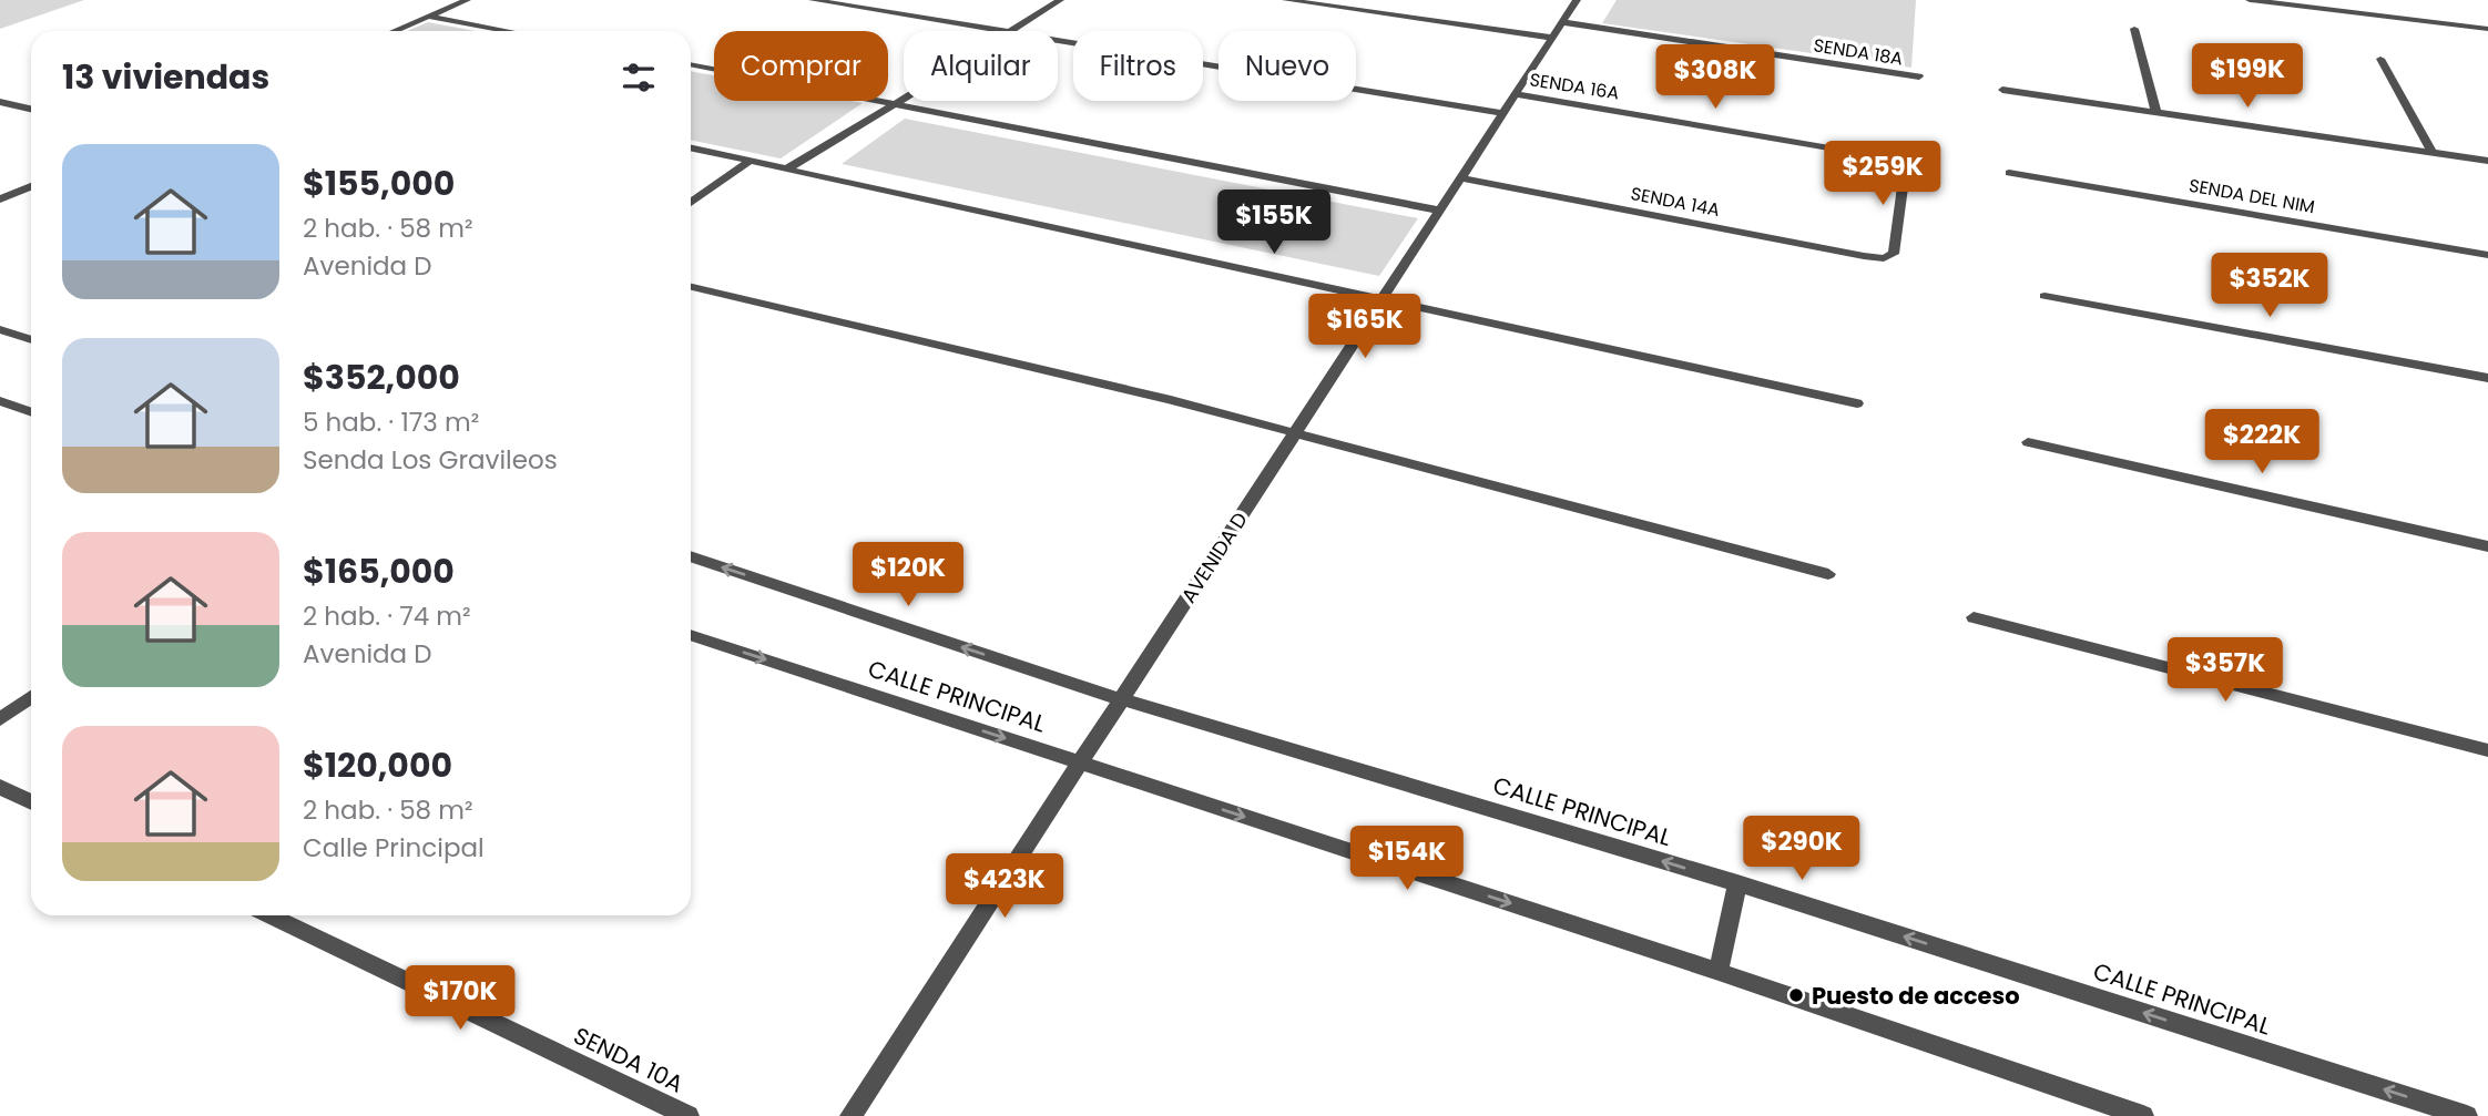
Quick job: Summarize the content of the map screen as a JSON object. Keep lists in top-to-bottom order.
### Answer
{
  "streets": {
    "street": [
      "SENDA 18A",
      "SENDA 16A",
      "SENDA DEL NIM",
      "SENDA 14A",
      "AVENIDA D",
      "CALLE PRINCIPAL",
      "SENDA 10A"
    ]
  },
  "crossings": [
    ["SENDA 18A", "AVENIDA D"],
    ["SENDA 16A", "SENDA 14A"],
    ["SENDA 16A", "AVENIDA D"],
    ["SENDA 14A", "AVENIDA D"],
    ["AVENIDA D", "CALLE PRINCIPAL"]
  ],
  "places": ["Puesto de acceso"],
  "page": {
    "chip": [
      "Comprar",
      "Alquilar",
      "Filtros",
      "Nuevo"
    ],
    "heading": "13 viviendas",
    "price": [
      "$199K",
      "$308K",
      "$259K",
      "$155K",
      "$352K",
      "$165K",
      "$222K",
      "$120K",
      "$357K",
      "$290K",
      "$154K",
      "$423K",
      "$170K"
    ],
    "list": [
      {
        "name": "$155,000",
        "note": "2 hab. · 58 m² · Avenida D"
      },
      {
        "name": "$352,000",
        "note": "5 hab. · 173 m² · Senda Los Gravileos"
      },
      {
        "name": "$165,000",
        "note": "2 hab. · 74 m² · Avenida D"
      },
      {
        "name": "$120,000",
        "note": "2 hab. · 58 m² · Calle Principal"
      }
    ]
  }
}
